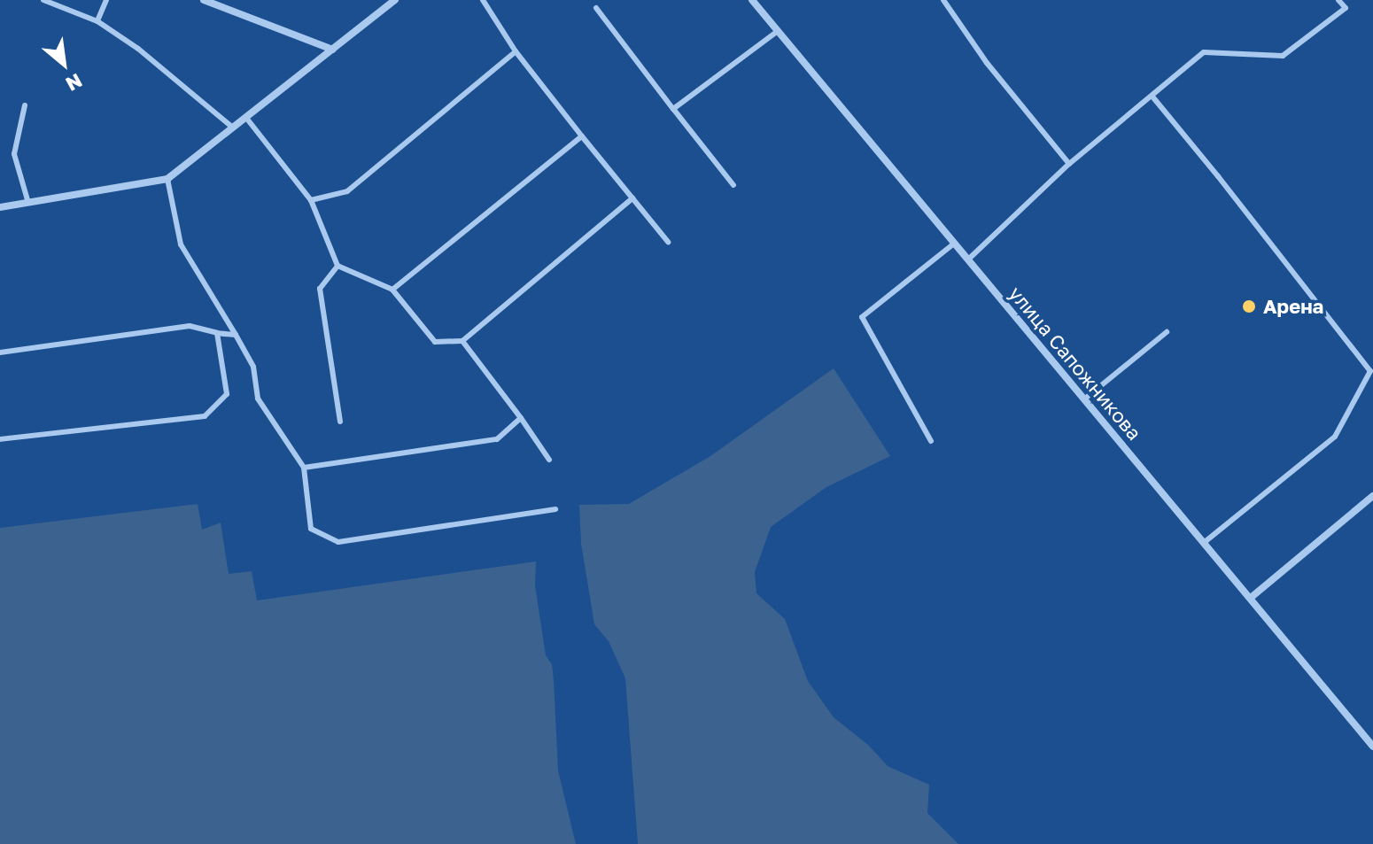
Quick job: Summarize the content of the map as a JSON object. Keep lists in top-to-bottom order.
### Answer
{
  "streets": {
    "street": ["улица Сапожникова"]
  },
  "places": ["Арена"],
  "north": "bottom right"
}
